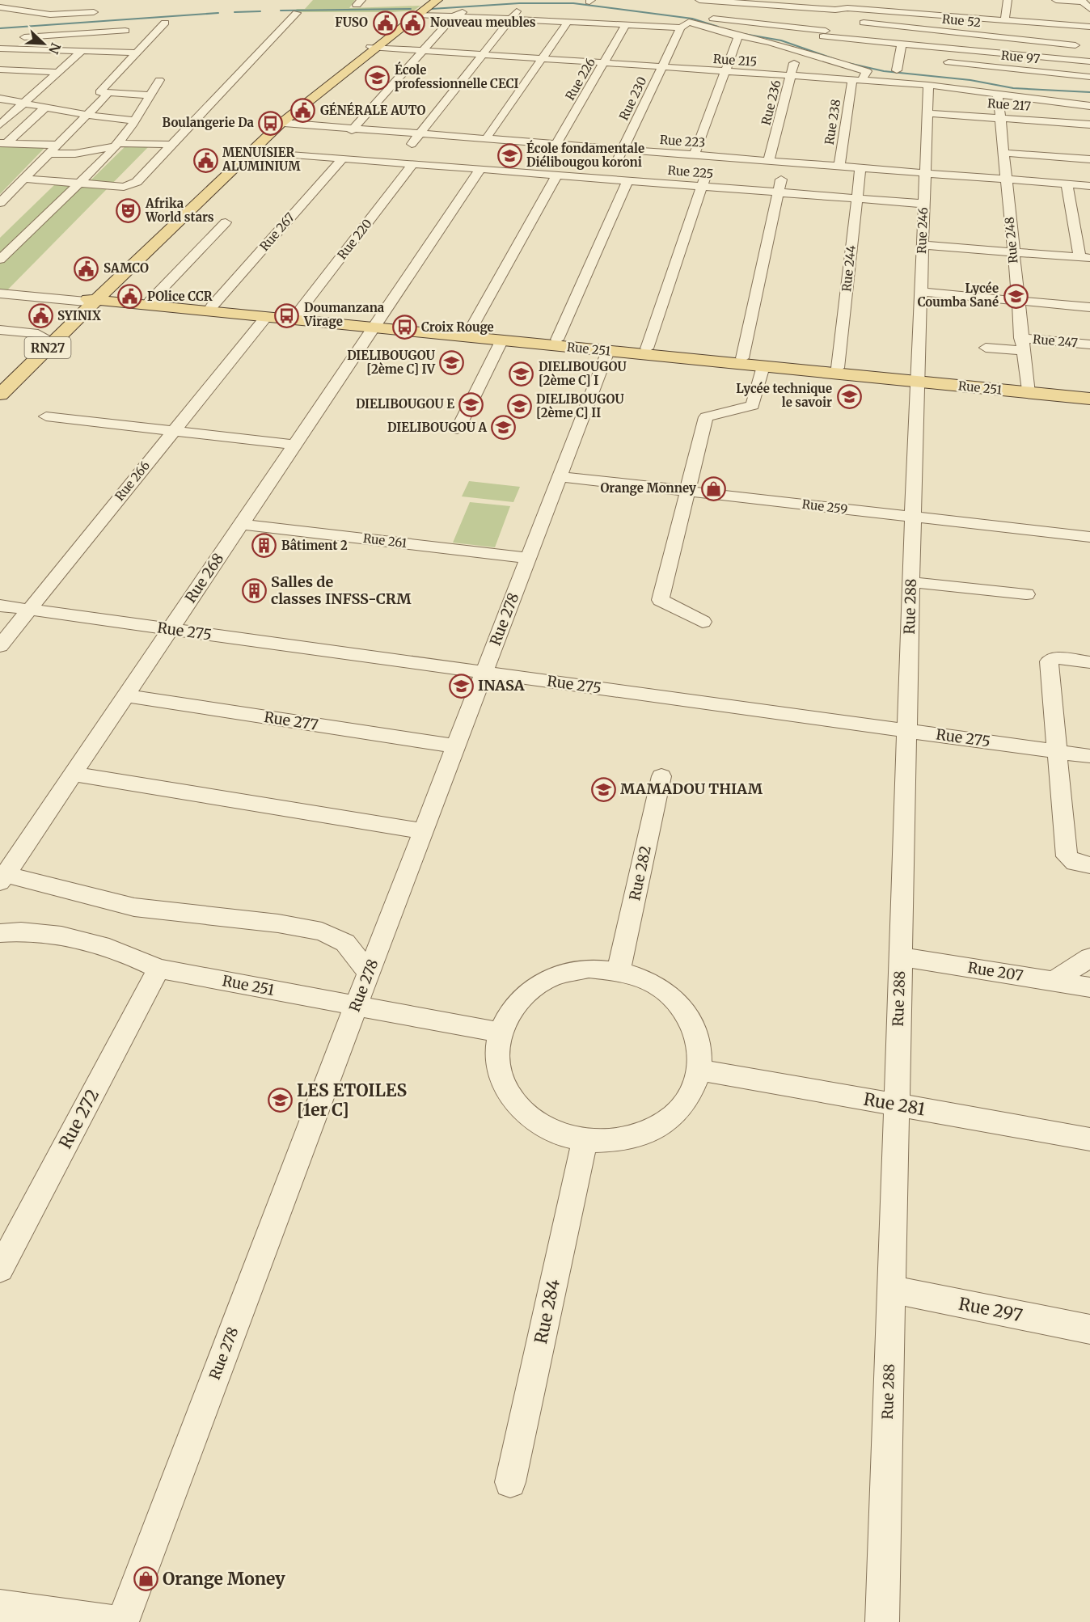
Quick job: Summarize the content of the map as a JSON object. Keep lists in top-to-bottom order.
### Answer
{
  "streets": {
    "main road": ["RN27", "Rue 251"],
    "street": [
      "Rue 52",
      "Rue 97",
      "Rue 215",
      "Rue 226",
      "Rue 230",
      "Rue 236",
      "Rue 217",
      "Rue 238",
      "Rue 223",
      "Rue 225",
      "Rue 246",
      "Rue 267",
      "Rue 220",
      "Rue 248",
      "Rue 244",
      "Rue 247",
      "Rue 266",
      "Rue 259",
      "Rue 261",
      "Rue 268",
      "Rue 288",
      "Rue 278",
      "Rue 275",
      "Rue 277",
      "Rue 282",
      "Rue 207",
      "Rue 281",
      "Rue 272",
      "Rue 297",
      "Rue 284"
    ]
  },
  "crossings": [
    ["Rue 215", "Rue 226"],
    ["Rue 215", "Rue 230"],
    ["Rue 215", "Rue 236"],
    ["Rue 215", "Rue 238"],
    ["Rue 215", "Rue 246"],
    ["Rue 215", "Rue 248"],
    ["Rue 215", "RN27"],
    ["Rue 226", "Rue 223"],
    ["Rue 230", "Rue 223"],
    ["Rue 230", "Rue 225"],
    ["Rue 236", "Rue 223"],
    ["Rue 217", "Rue 246"],
    ["Rue 217", "Rue 248"],
    ["Rue 238", "Rue 223"],
    ["Rue 223", "Rue 246"],
    ["Rue 223", "Rue 267"],
    ["Rue 223", "Rue 248"],
    ["Rue 223", "Rue 244"],
    ["Rue 223", "RN27"],
    ["Rue 225", "Rue 246"],
    ["Rue 225", "Rue 267"],
    ["Rue 225", "Rue 220"],
    ["Rue 225", "Rue 244"],
    ["Rue 225", "RN27"],
    ["Rue 225", "Rue 268"],
    ["Rue 246", "Rue 251"],
    ["Rue 246", "Rue 288"],
    ["Rue 267", "Rue 251"],
    ["Rue 220", "Rue 251"],
    ["Rue 248", "Rue 247"],
    ["Rue 248", "Rue 251"],
    ["Rue 244", "Rue 251"],
    ["RN27", "Rue 251"],
    ["Rue 251", "Rue 266"],
    ["Rue 251", "Rue 268"],
    ["Rue 251", "Rue 288"],
    ["Rue 251", "Rue 278"],
    ["Rue 251", "Rue 272"],
    ["Rue 266", "Rue 275"],
    ["Rue 259", "Rue 288"],
    ["Rue 259", "Rue 278"],
    ["Rue 261", "Rue 268"],
    ["Rue 261", "Rue 278"],
    ["Rue 268", "Rue 275"],
    ["Rue 268", "Rue 277"],
    ["Rue 288", "Rue 275"],
    ["Rue 288", "Rue 207"],
    ["Rue 288", "Rue 281"],
    ["Rue 288", "Rue 297"],
    ["Rue 278", "Rue 275"],
    ["Rue 278", "Rue 277"]
  ],
  "places": {
    "public building": [
      "FUSO",
      "Nouveau meubles",
      "GÉNÉRALE AUTO",
      "MENUISIER ALUMINIUM",
      "SAMCO",
      "POlice CCR",
      "SYINIX"
    ],
    "school or university": [
      "École professionnelle CECI",
      "École fondamentale Diélibougou koroni",
      "Lycée Coumba Sané",
      "DIELIBOUGOU [2ème C] IV",
      "DIELIBOUGOU [2ème C] I",
      "Lycée technique le savoir",
      "DIELIBOUGOU E",
      "DIELIBOUGOU [2ème C] II",
      "DIELIBOUGOU A",
      "INASA",
      "MAMADOU THIAM",
      "LES ETOILES [1er C]"
    ],
    "bus stop": ["Boulangerie Da", "Doumanzana Virage", "Croix Rouge"],
    "theatre": ["Afrika World stars"],
    "shop": ["Orange Monney", "Orange Money"],
    "building": ["Bâtiment 2", "Salles de classes INFSS-CRM"]
  },
  "north": "bottom right"
}
